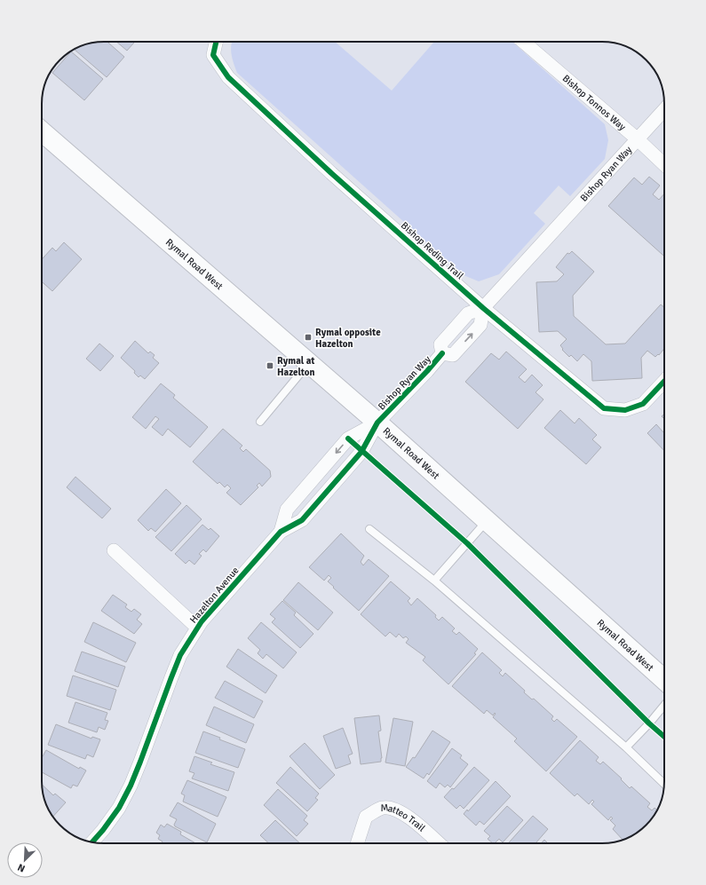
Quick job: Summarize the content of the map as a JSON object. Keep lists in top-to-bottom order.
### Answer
{
  "streets": {
    "main road": ["Rymal Road West"],
    "street": [
      "Bishop Tonnos Way",
      "Bishop Ryan Way",
      "Bishop Reding Trail",
      "Hazelton Avenue",
      "Matteo Trail"
    ]
  },
  "crossings": [
    ["Bishop Tonnos Way", "Bishop Ryan Way"],
    ["Bishop Ryan Way", "Bishop Reding Trail"],
    ["Bishop Ryan Way", "Rymal Road West"],
    ["Bishop Ryan Way", "Hazelton Avenue"],
    ["Rymal Road West", "Hazelton Avenue"]
  ],
  "places": {
    "transit": ["Rymal opposite Hazelton", "Rymal at Hazelton"]
  },
  "north": "bottom left"
}
